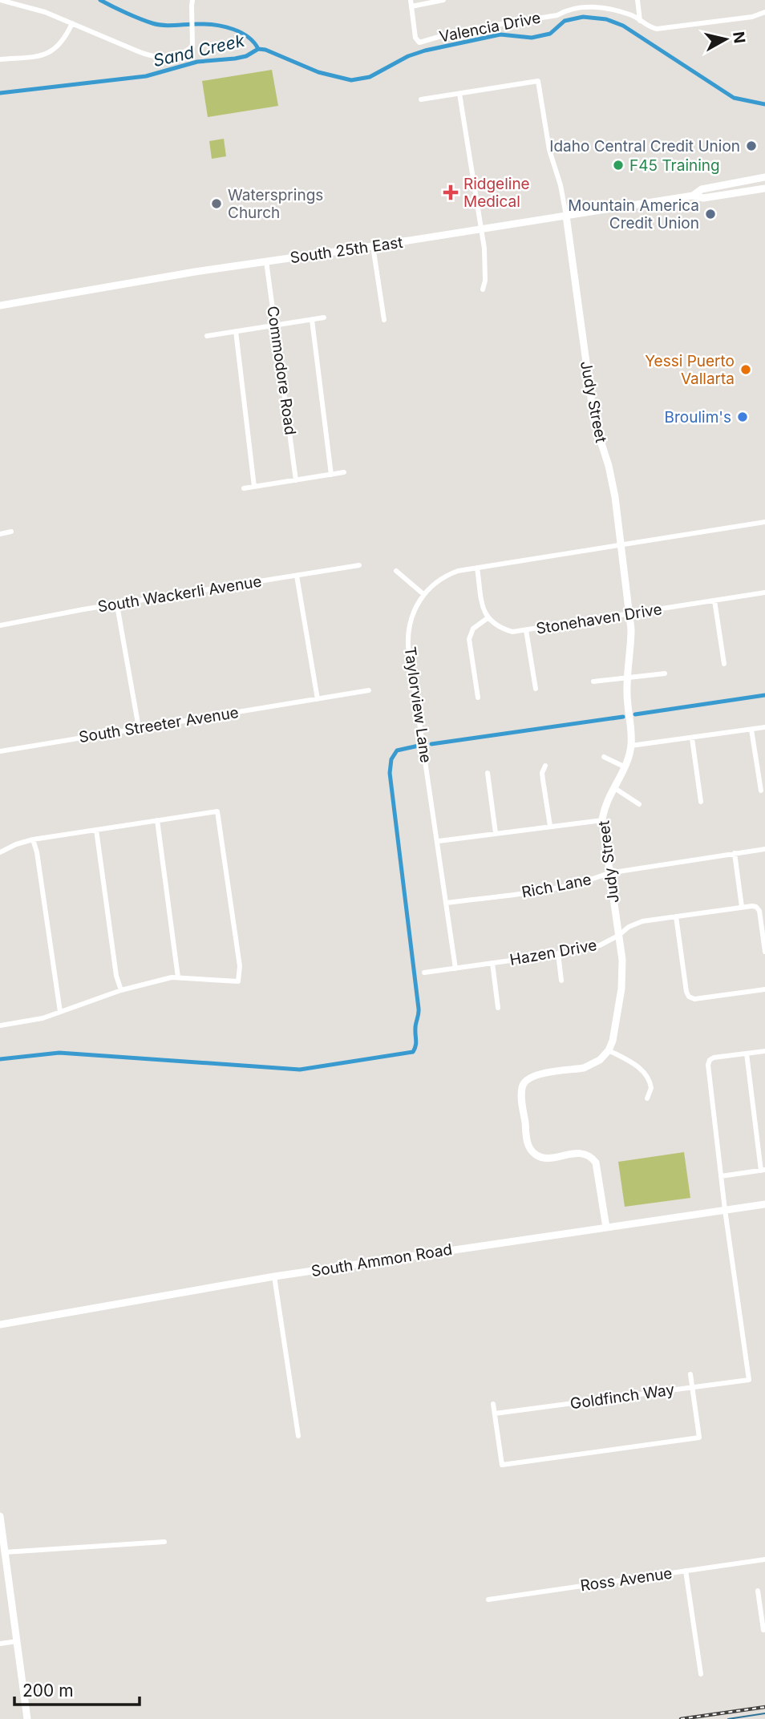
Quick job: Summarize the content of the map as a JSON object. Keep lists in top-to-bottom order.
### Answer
{
  "streets": {
    "street": [
      "Valencia Drive",
      "South 25th East",
      "Commodore Road",
      "Judy Street",
      "South Wackerli Avenue",
      "Stonehaven Drive",
      "Taylorview Lane",
      "South Streeter Avenue",
      "Rich Lane",
      "Hazen Drive",
      "South Ammon Road",
      "Goldfinch Way",
      "Ross Avenue"
    ]
  },
  "crossings": [
    ["South 25th East", "Commodore Road"],
    ["South 25th East", "Judy Street"],
    ["Judy Street", "Stonehaven Drive"],
    ["Judy Street", "Taylorview Lane"],
    ["Judy Street", "Rich Lane"],
    ["Judy Street", "Hazen Drive"],
    ["Taylorview Lane", "Rich Lane"],
    ["Taylorview Lane", "Hazen Drive"],
    ["South Ammon Road", "Goldfinch Way"]
  ],
  "water": ["Sand Creek"],
  "places": {
    "other": [
      "Idaho Central Credit Union",
      "F45 Training",
      "Watersprings Church",
      "Mountain America Credit Union",
      "Yessi Puerto Vallarta",
      "Broulim's"
    ],
    "health": ["Ridgeline Medical"]
  },
  "scale_bar": "200 m",
  "north": "right"
}
